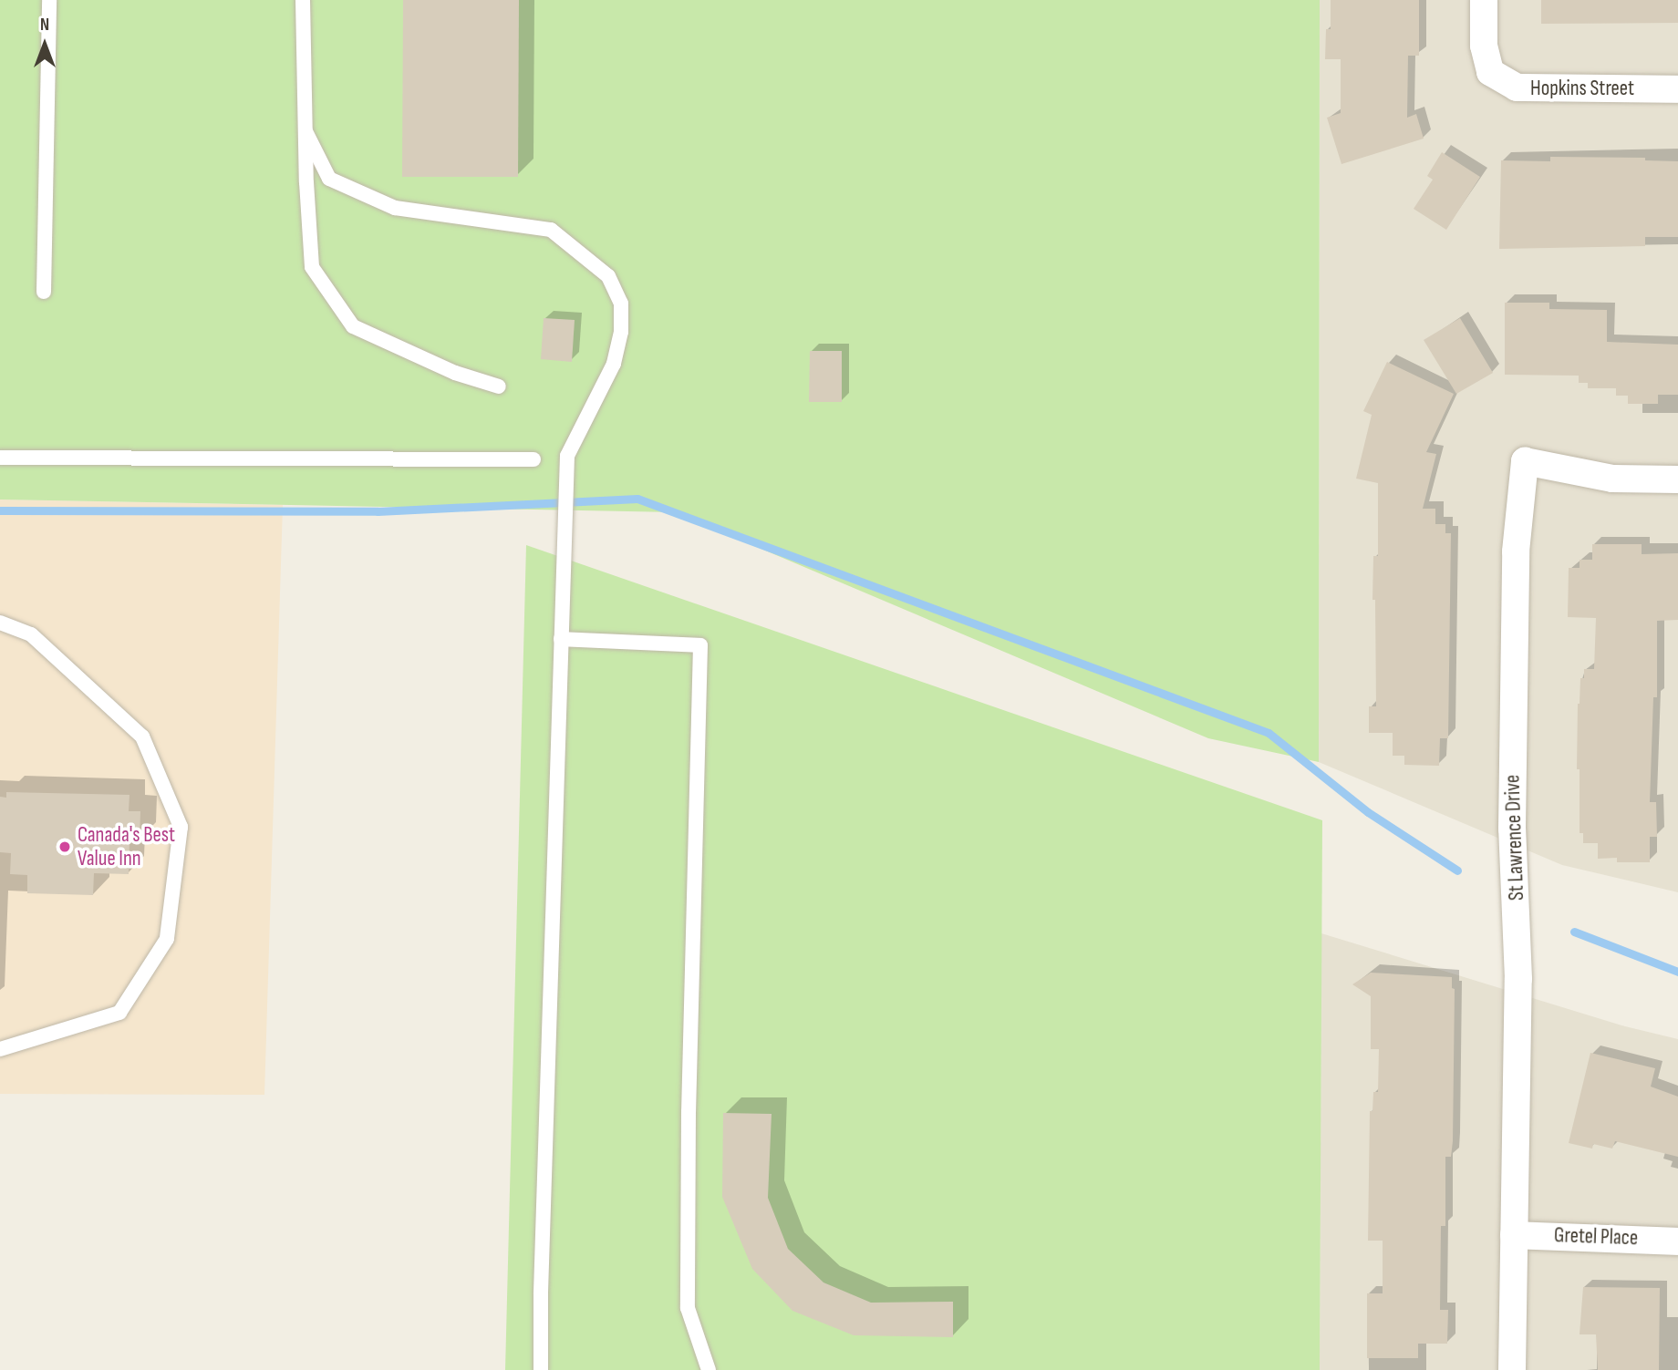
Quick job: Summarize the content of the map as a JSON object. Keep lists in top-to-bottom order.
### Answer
{
  "streets": {
    "street": ["Hopkins Street", "St Lawrence Drive", "Gretel Place"]
  },
  "crossings": [
    ["St Lawrence Drive", "Gretel Place"]
  ],
  "places": ["Canada's Best Value Inn"],
  "north": "top"
}
